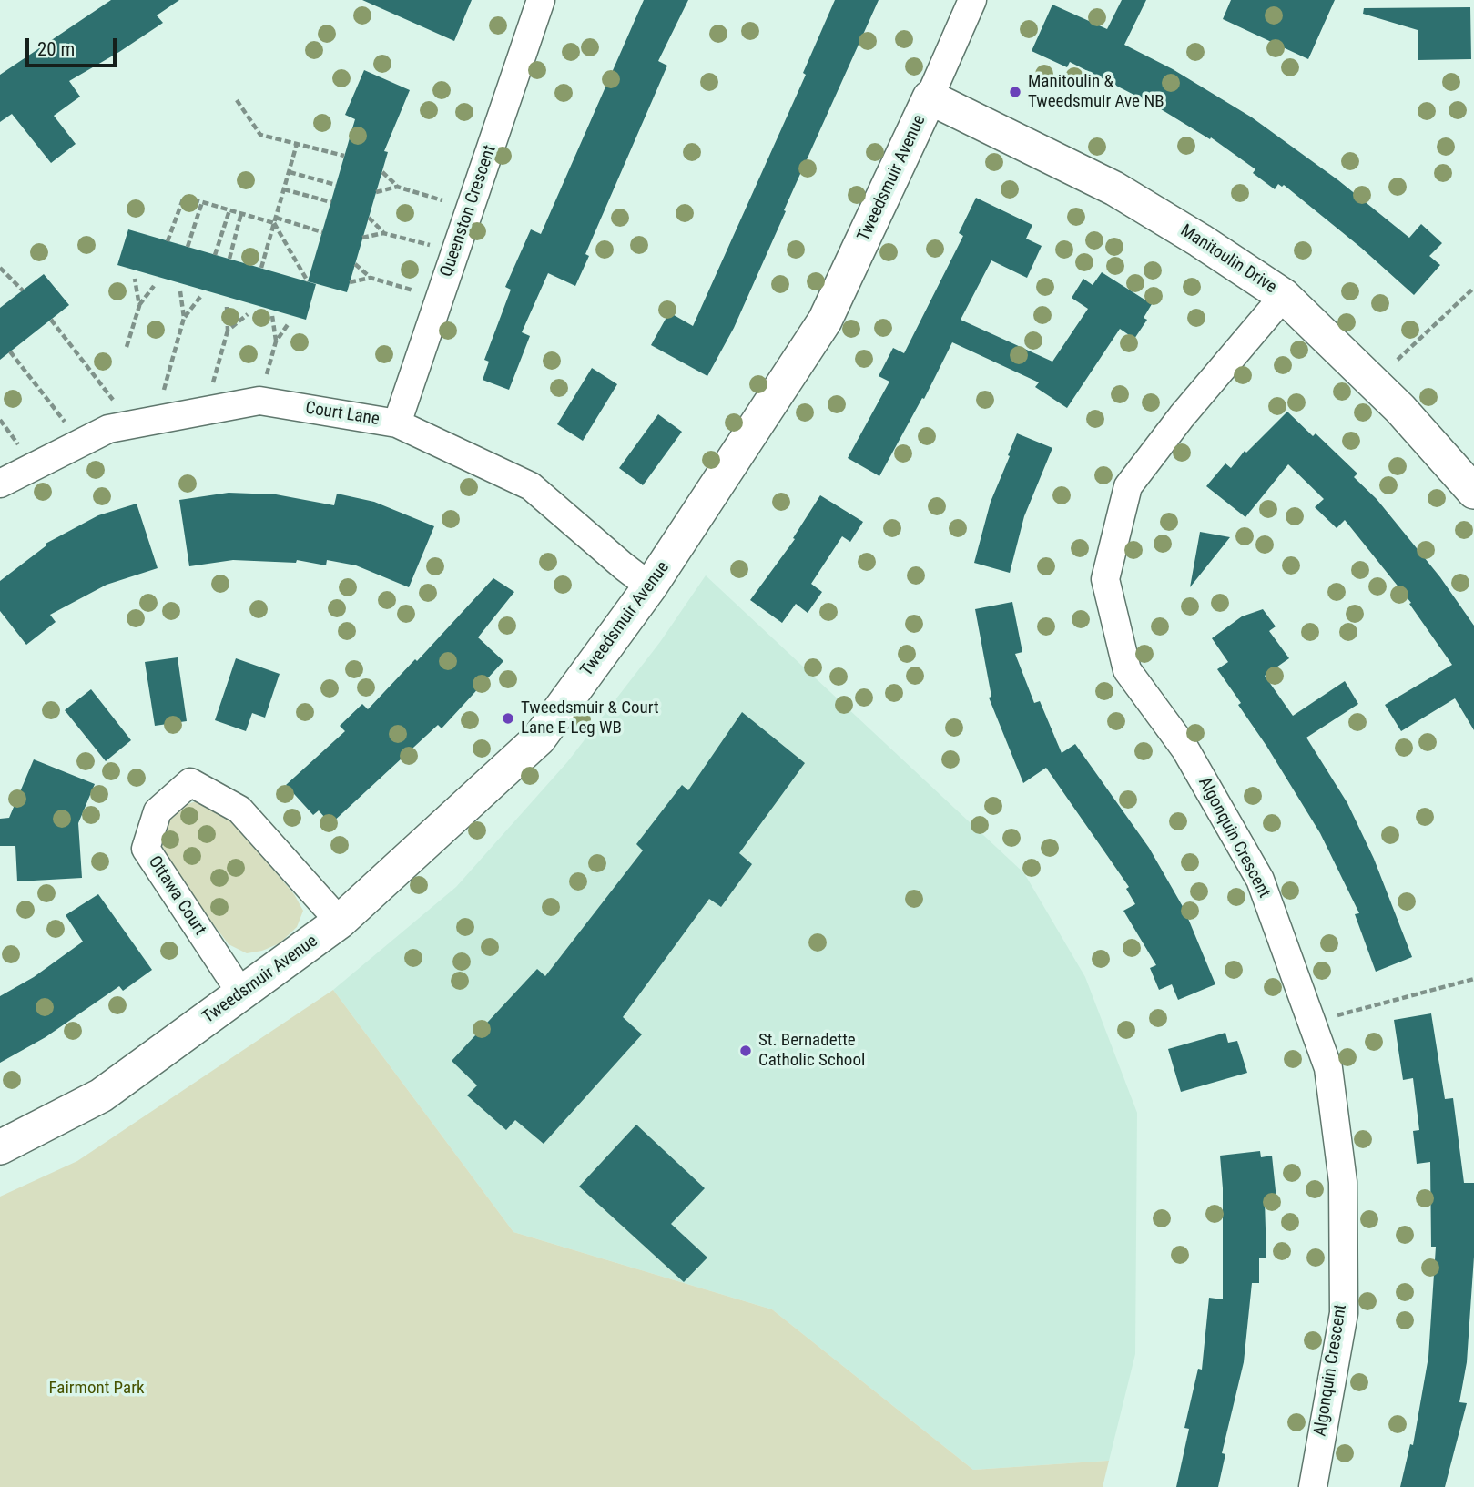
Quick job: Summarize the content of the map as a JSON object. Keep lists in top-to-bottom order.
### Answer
{
  "streets": {
    "street": [
      "Tweedsmuir Avenue",
      "Queenston Crescent",
      "Manitoulin Drive",
      "Court Lane",
      "Algonquin Crescent",
      "Ottawa Court"
    ]
  },
  "crossings": [
    ["Tweedsmuir Avenue", "Manitoulin Drive"],
    ["Tweedsmuir Avenue", "Court Lane"],
    ["Tweedsmuir Avenue", "Ottawa Court"],
    ["Queenston Crescent", "Court Lane"],
    ["Manitoulin Drive", "Algonquin Crescent"]
  ],
  "parks": ["Fairmont Park"],
  "places": ["Manitoulin & Tweedsmuir Ave NB", "Tweedsmuir & Court Lane E Leg WB", "St. Bernadette Catholic School"],
  "scale_bar": "20 m"
}
